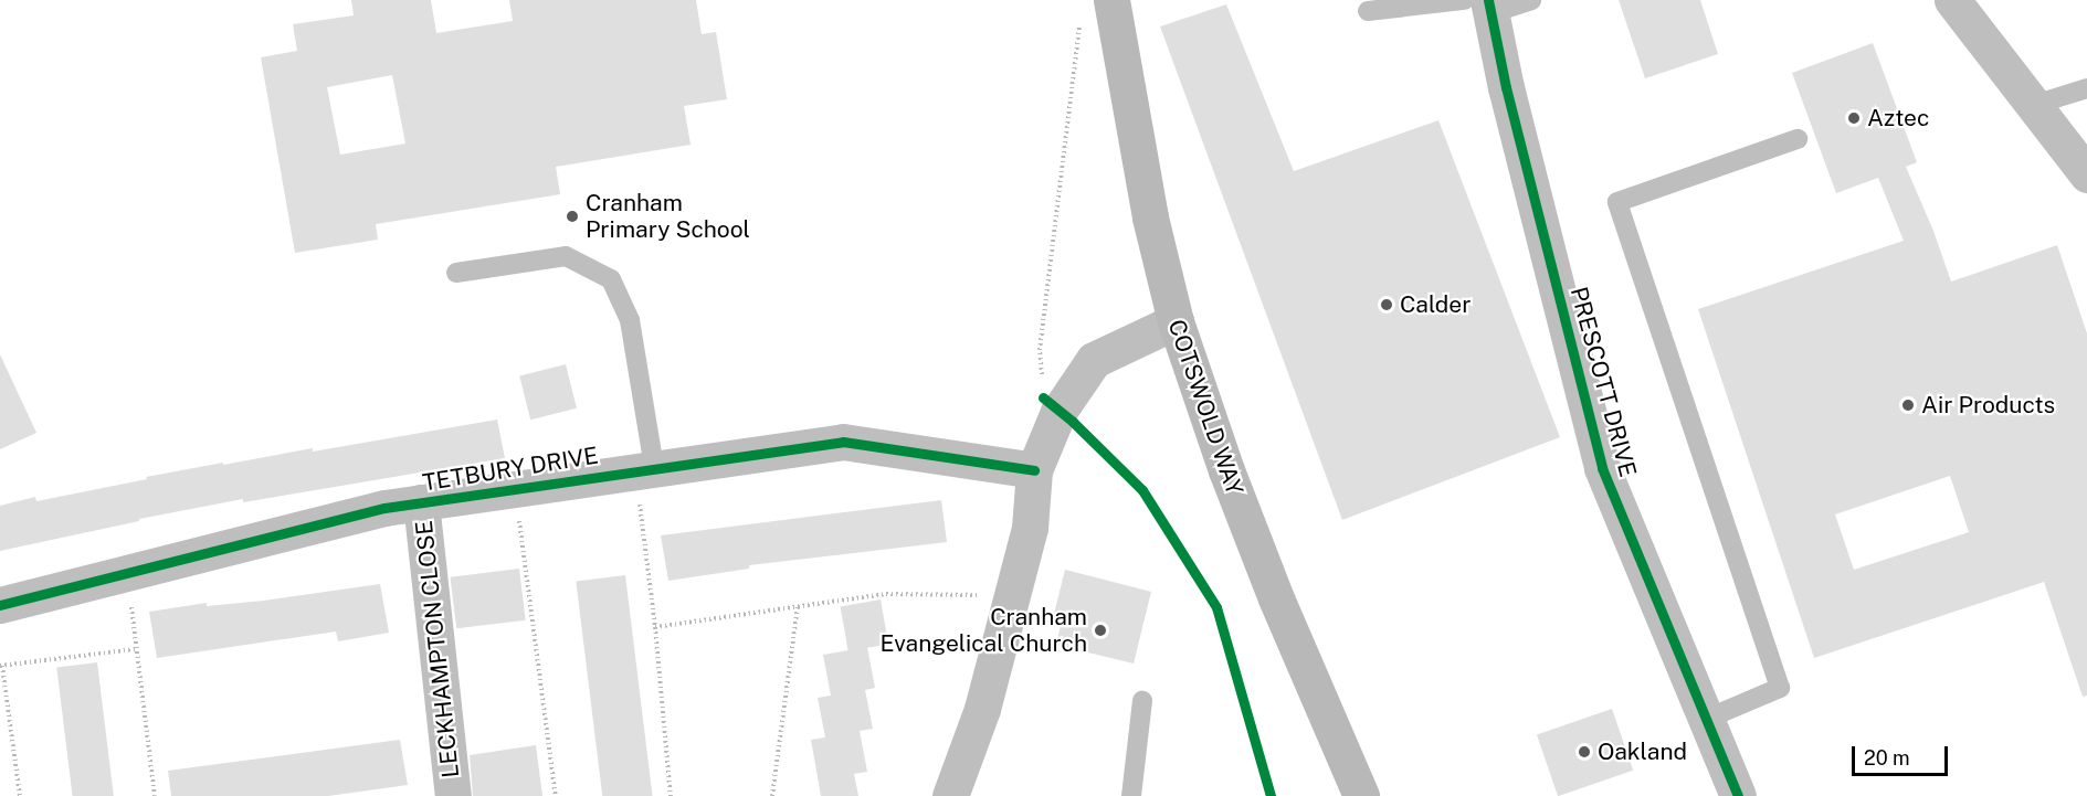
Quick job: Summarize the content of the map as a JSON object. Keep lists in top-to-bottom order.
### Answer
{
  "streets": {
    "main road": ["COTSWOLD WAY"],
    "street": ["PRESCOTT DRIVE", "TETBURY DRIVE", "LECKHAMPTON CLOSE"]
  },
  "crossings": [
    ["TETBURY DRIVE", "LECKHAMPTON CLOSE"]
  ],
  "places": [
    "Aztec",
    "Cranham Primary School",
    "Calder",
    "Air Products",
    "Cranham Evangelical Church",
    "Oakland"
  ],
  "scale_bar": "20 m"
}
